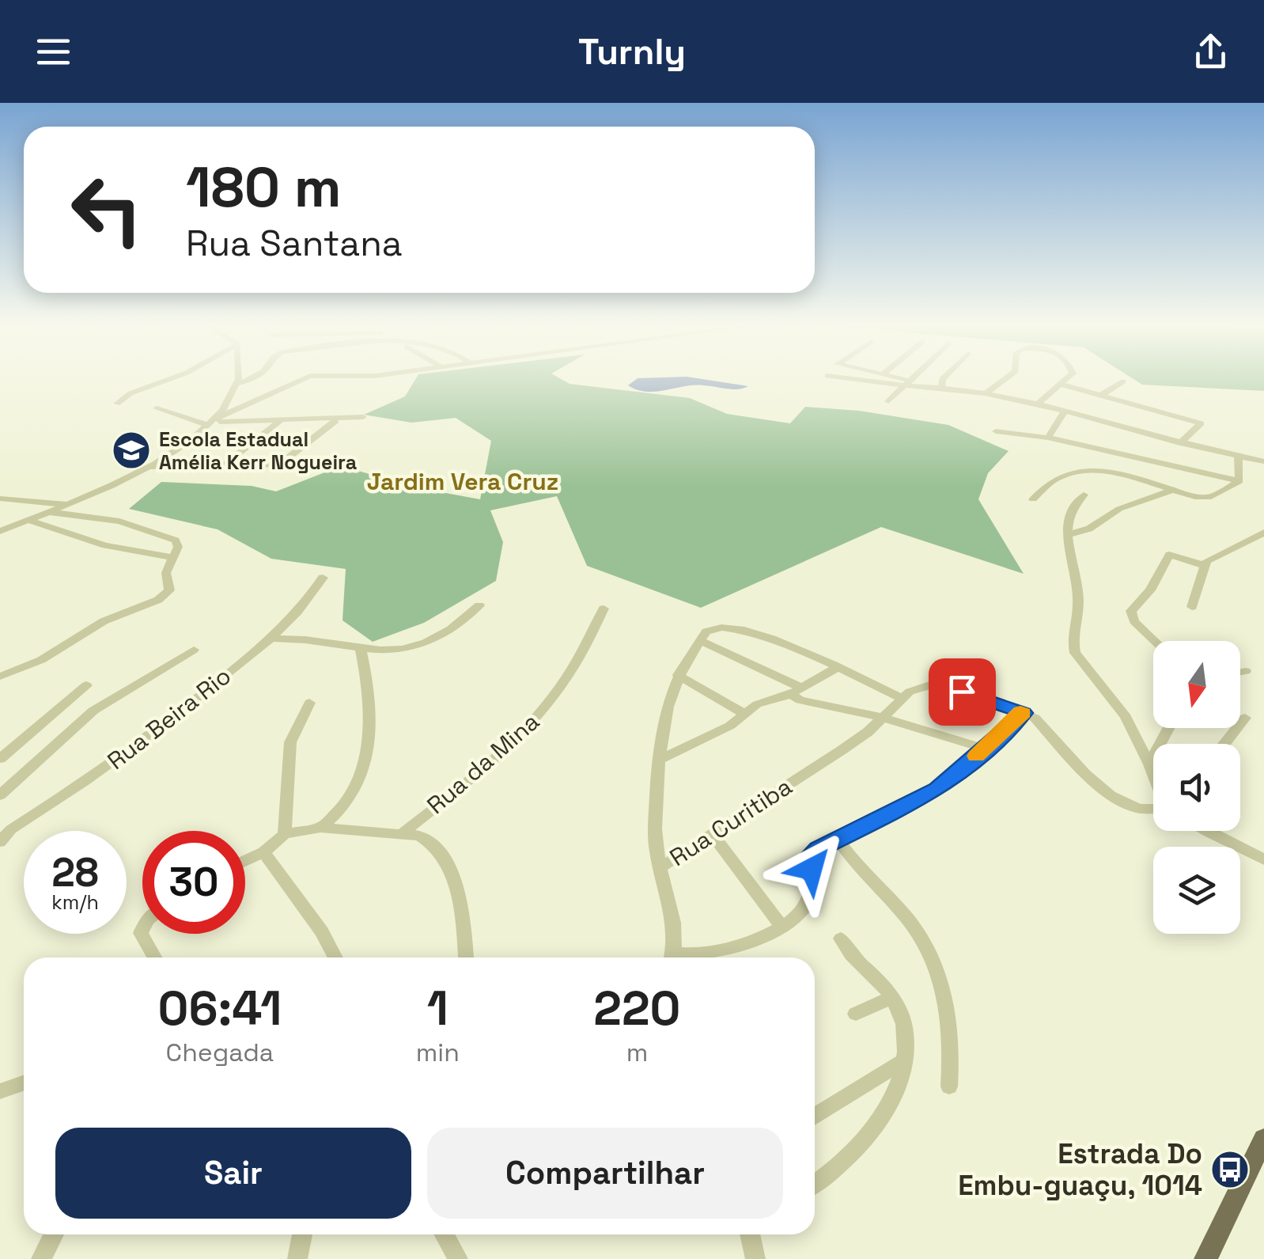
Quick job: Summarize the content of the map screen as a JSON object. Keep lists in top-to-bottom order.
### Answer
{
  "streets": {
    "street": ["Rua Beira Rio", "Rua da Mina", "Rua Curitiba"]
  },
  "districts": ["Jardim Vera Cruz"],
  "places": {
    "school or university": ["Escola Estadual Amélia Kerr Nogueira"],
    "bus stop": ["Estrada Do Embu-guaçu, 1014"]
  },
  "north": "bottom",
  "page": {
    "header": "Turnly",
    "turn": ["180 m", "Rua Santana"],
    "speed": "28 km/h",
    "limit": "30",
    "eta": [
      "06:41",
      "Chegada",
      "1",
      "min",
      "220",
      "m"
    ],
    "buttons": ["Sair", "Compartilhar"]
  }
}
